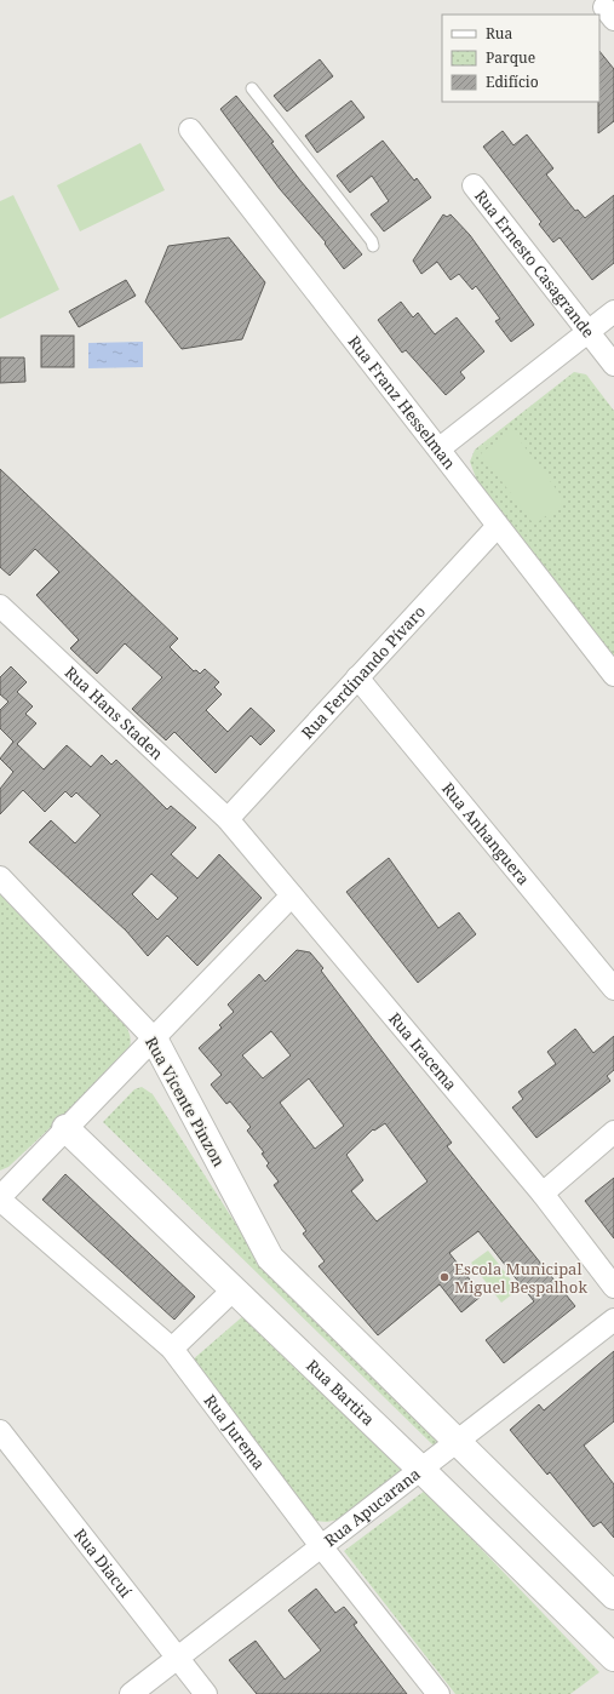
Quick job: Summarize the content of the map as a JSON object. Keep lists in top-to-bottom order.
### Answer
{
  "streets": {
    "street": [
      "Rua Ernesto Casagrande",
      "Rua Franz Hesselman",
      "Rua Ferdinando Pívaro",
      "Rua Hans Staden",
      "Rua Anhanguera",
      "Rua Iracema",
      "Rua Vicente Pinzon",
      "Rua Bartira",
      "Rua Jurema",
      "Rua Apucarana",
      "Rua Diacuí"
    ]
  },
  "crossings": [
    ["Rua Franz Hesselman", "Rua Ferdinando Pívaro"],
    ["Rua Ferdinando Pívaro", "Rua Hans Staden"],
    ["Rua Ferdinando Pívaro", "Rua Anhanguera"],
    ["Rua Ferdinando Pívaro", "Rua Iracema"],
    ["Rua Hans Staden", "Rua Iracema"],
    ["Rua Vicente Pinzon", "Rua Apucarana"],
    ["Rua Bartira", "Rua Apucarana"],
    ["Rua Jurema", "Rua Apucarana"],
    ["Rua Apucarana", "Rua Diacuí"]
  ],
  "places": ["Escola Municipal Miguel Bespalhok"],
  "legend": ["Rua", "Parque", "Edifício"]
}
